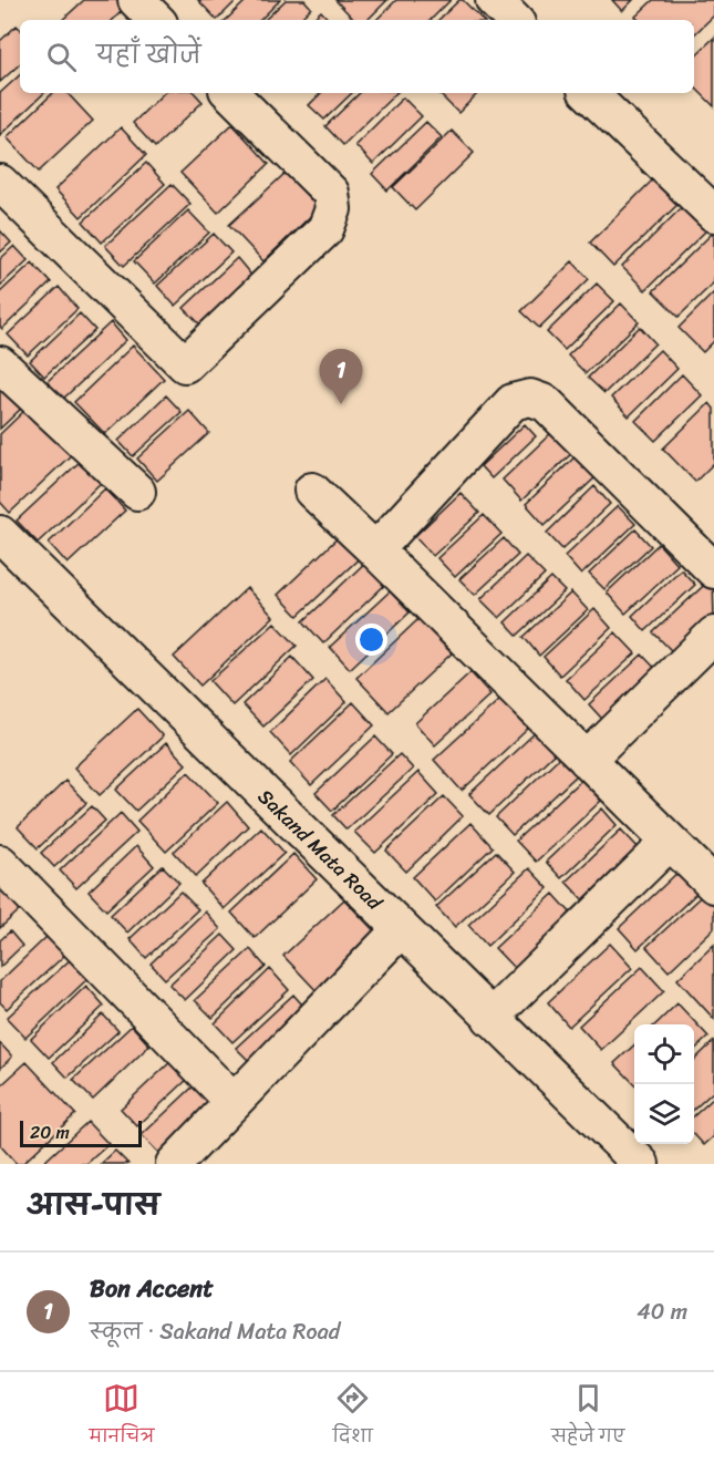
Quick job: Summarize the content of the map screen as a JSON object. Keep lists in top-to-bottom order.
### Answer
{
  "streets": {
    "street": ["Sakand Mata Road"]
  },
  "scale_bar": "20 m",
  "page": {
    "search": "यहाँ खोजें",
    "pins": "1",
    "scale": "20 m",
    "heading": "आस-पास",
    "list": [
      {
        "mark": "1",
        "name": "Bon Accent",
        "note": "स्कूल · Sakand Mata Road",
        "value": "40 m"
      }
    ],
    "nav": ["मानचित्र", "दिशा", "सहेजे गए"]
  }
}
